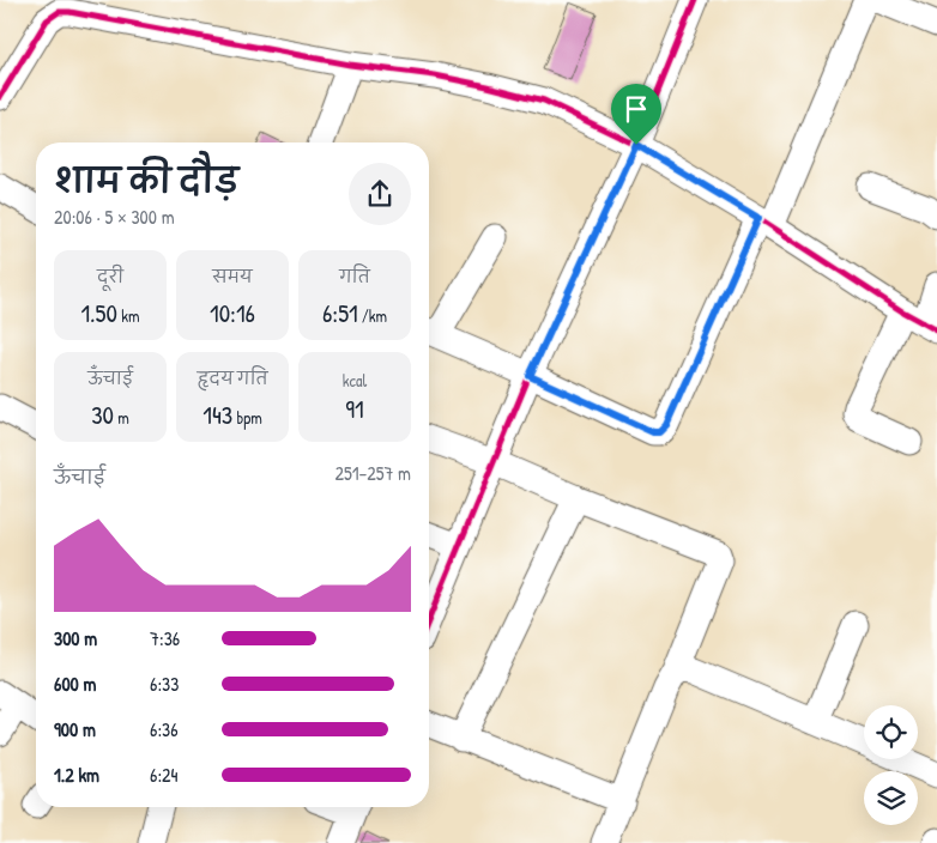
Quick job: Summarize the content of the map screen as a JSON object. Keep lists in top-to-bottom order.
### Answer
{
  "page": {
    "heading": ["शाम की दौड़", "20:06 · 5 × 300 m"],
    "stats": [
      ["दूरी", "1.50 km"],
      ["समय", "10:16"],
      ["गति", "6:51 /km"],
      ["ऊँचाई", "30 m"],
      ["हृदय गति", "143 bpm"],
      ["kcal", "91"]
    ],
    "chart": ["ऊँचाई", "251–257 m"],
    "list": [
      {
        "name": "300 m",
        "note": "7:36"
      },
      {
        "name": "600 m",
        "note": "6:33"
      },
      {
        "name": "900 m",
        "note": "6:36"
      },
      {
        "name": "1.2 km",
        "note": "6:24"
      }
    ]
  }
}
